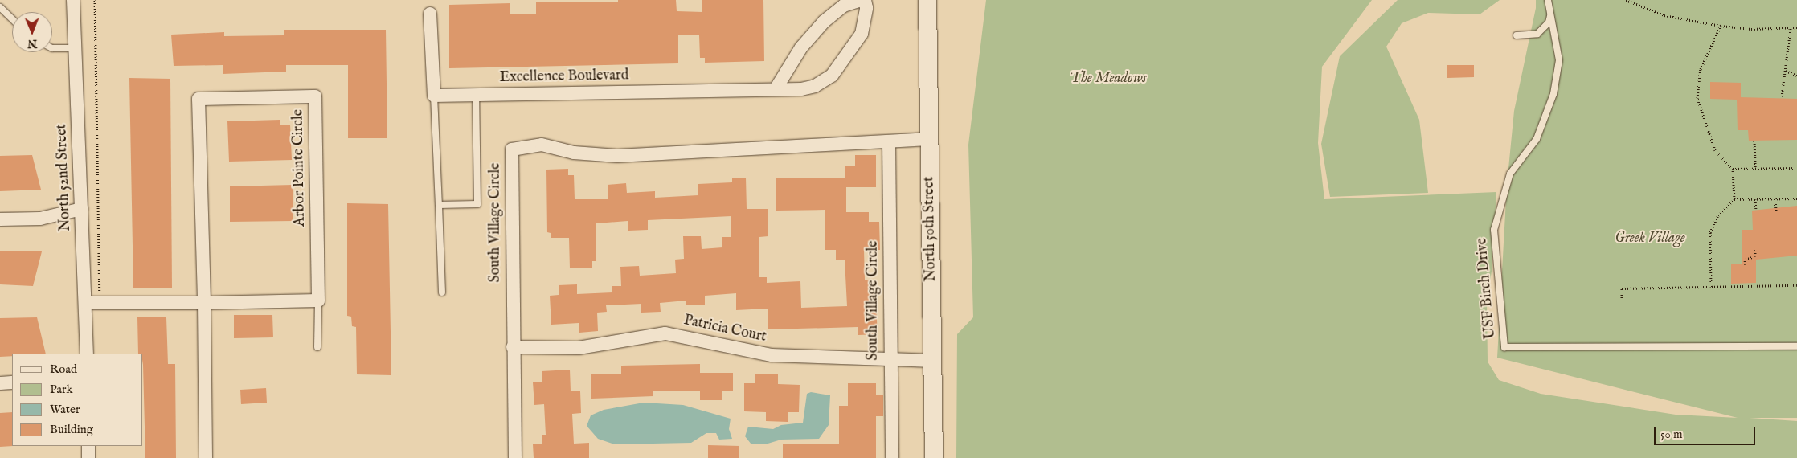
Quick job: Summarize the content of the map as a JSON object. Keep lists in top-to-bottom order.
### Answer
{
  "streets": {
    "street": [
      "Excellence Boulevard",
      "Arbor Pointe Circle",
      "North 52nd Street",
      "South Village Circle",
      "North 50th Street",
      "Patricia Court"
    ],
    "lane": ["USF Birch Drive"]
  },
  "crossings": [
    ["South Village Circle", "North 50th Street"],
    ["South Village Circle", "Patricia Court"],
    ["North 50th Street", "Patricia Court"]
  ],
  "parks": ["The Meadows", "Greek Village"],
  "legend": [
    "Road",
    "Park",
    "Water",
    "Building"
  ],
  "scale_bar": "50 m",
  "north": "bottom"
}
